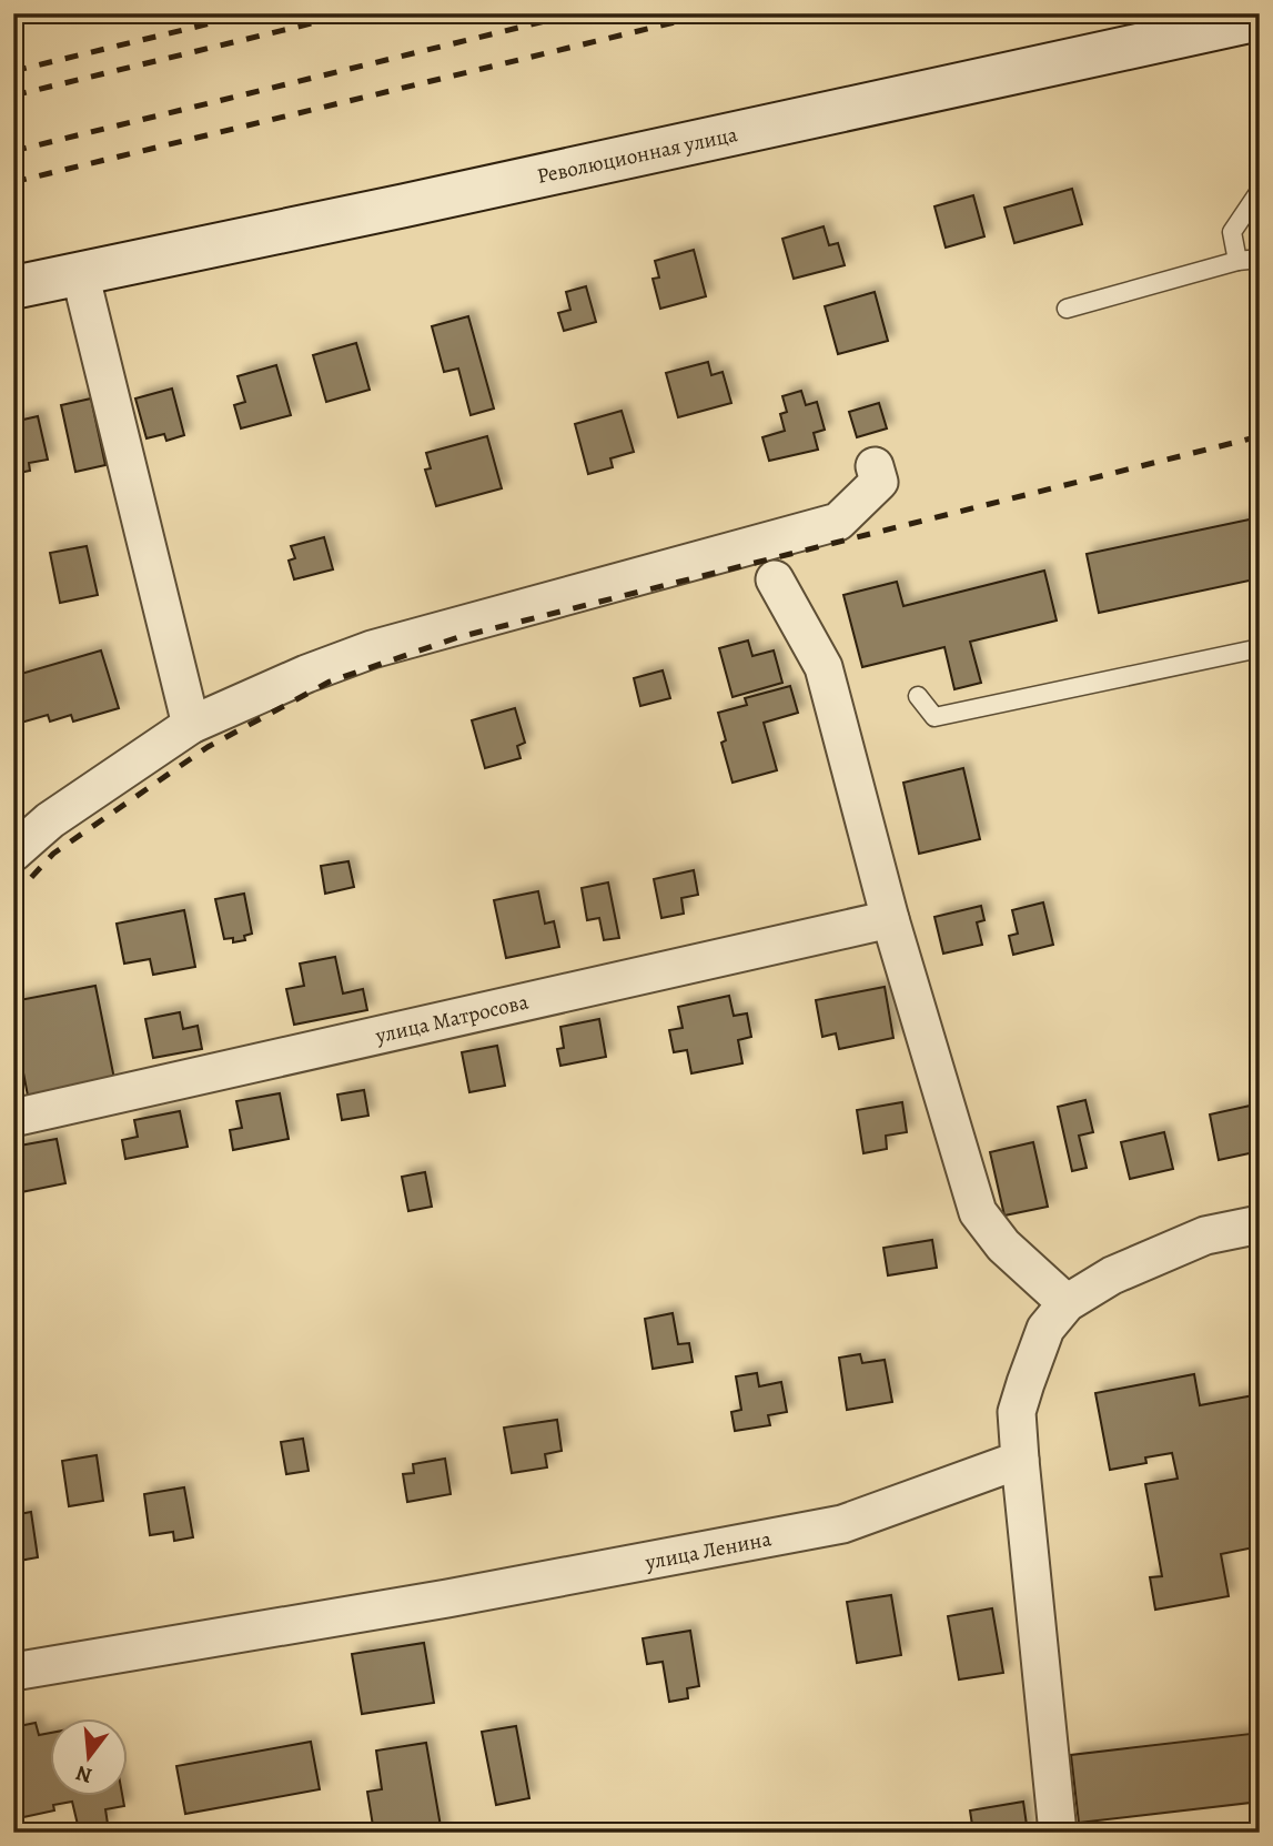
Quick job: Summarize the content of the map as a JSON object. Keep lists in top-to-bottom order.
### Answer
{
  "streets": {
    "main road": ["Революционная улица"],
    "street": ["улица Матросова", "улица Ленина"]
  },
  "north": "bottom"
}
